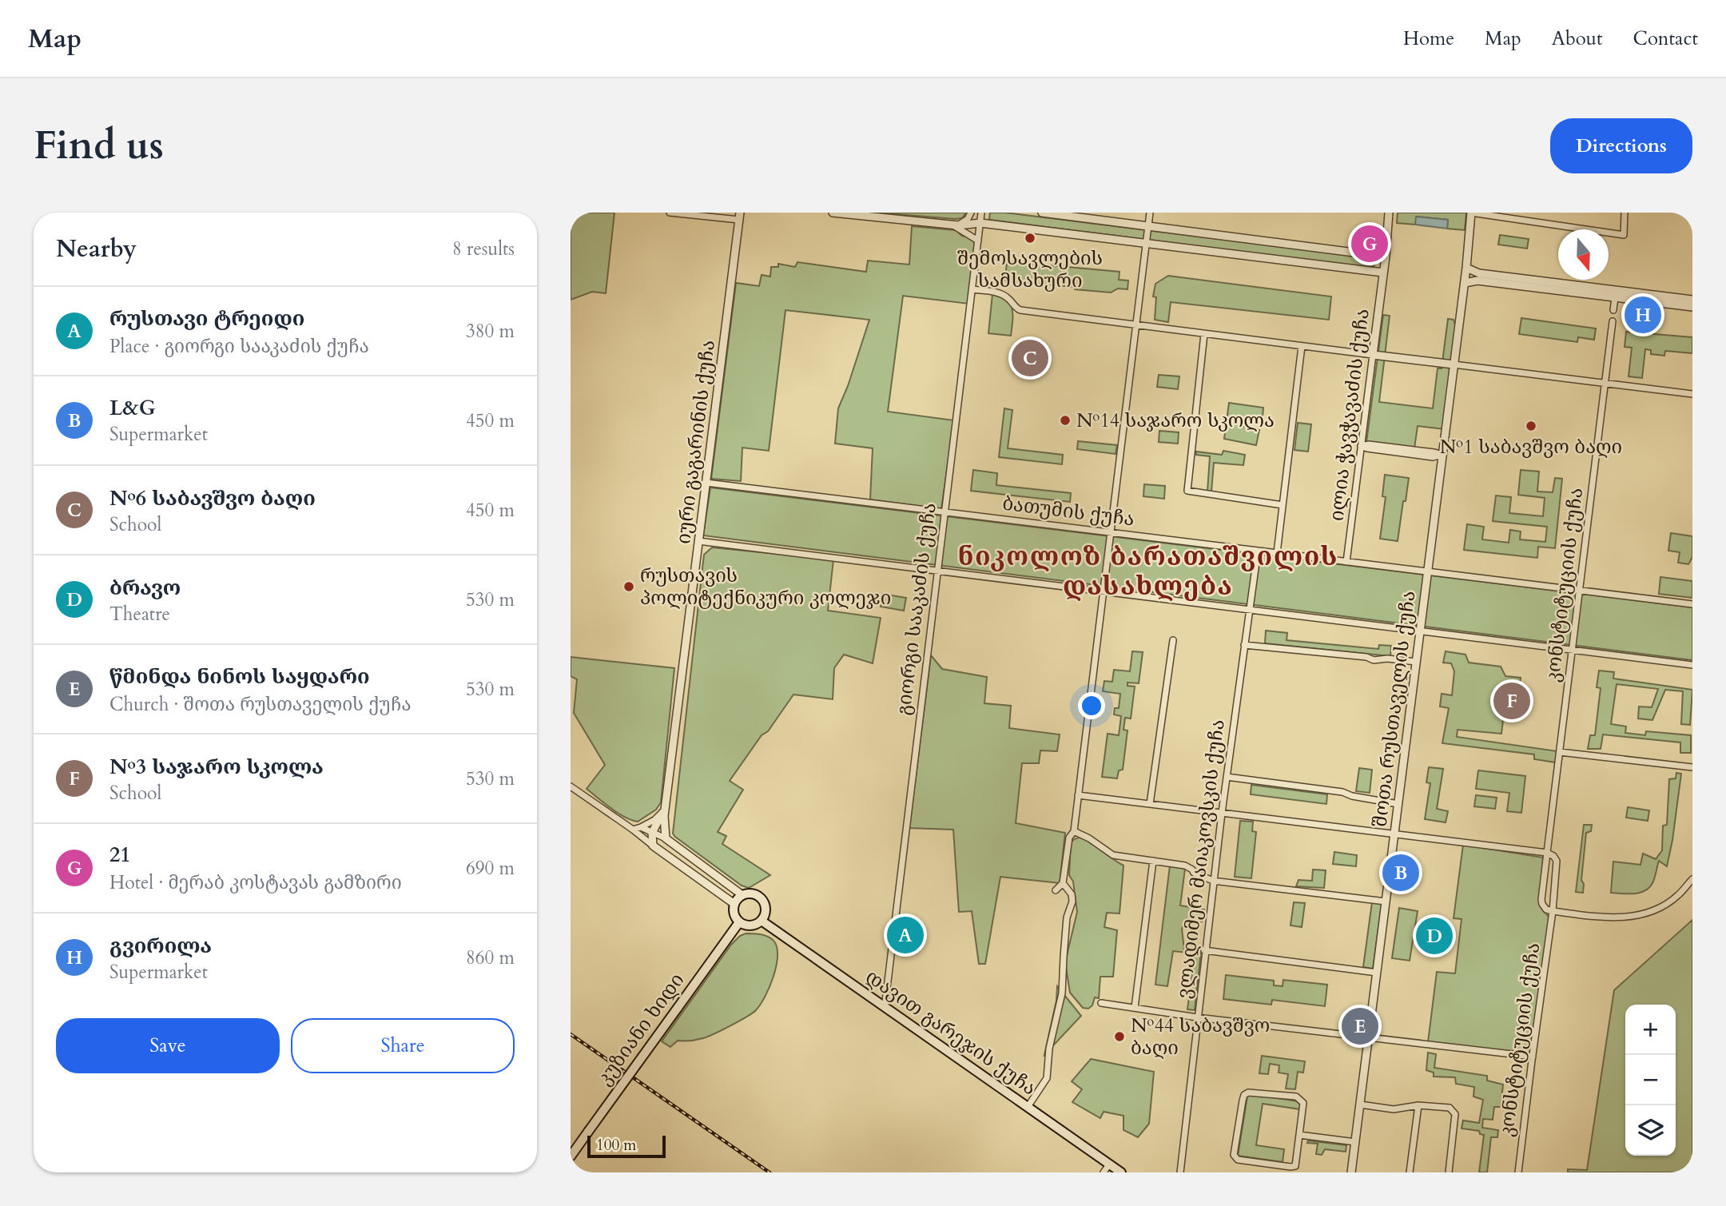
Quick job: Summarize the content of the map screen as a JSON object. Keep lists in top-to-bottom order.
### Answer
{
  "streets": {
    "main road": ["კუზიანი ხიდი", "დავით გარეჯის ქუჩა"],
    "street": [
      "ილია ჭავჭავაძის ქუჩა",
      "იური გაგარინის ქუჩა",
      "ბათუმის ქუჩა",
      "კონსტიტუციის ქუჩა",
      "გიორგი სააკაძის ქუჩა",
      "შოთა რუსთაველის ქუჩა",
      "ვლადიმერ მაიაკოვსკის ქუჩა"
    ]
  },
  "crossings": [
    ["ილია ჭავჭავაძის ქუჩა", "ბათუმის ქუჩა"],
    ["იური გაგარინის ქუჩა", "ბათუმის ქუჩა"],
    ["ბათუმის ქუჩა", "კონსტიტუციის ქუჩა"],
    ["ბათუმის ქუჩა", "გიორგი სააკაძის ქუჩა"],
    ["ბათუმის ქუჩა", "შოთა რუსთაველის ქუჩა"],
    ["ბათუმის ქუჩა", "ვლადიმერ მაიაკოვსკის ქუჩა"],
    ["გიორგი სააკაძის ქუჩა", "დავით გარეჯის ქუჩა"],
    ["კუზიანი ხიდი", "დავით გარეჯის ქუჩა"]
  ],
  "districts": ["ნიკოლოზ ბარათაშვილის დასახლება"],
  "places": [
    "შემოსავლების სამსახური",
    "№14 საჯარო სკოლა",
    "№1 საბავშვო ბაღი",
    "რუსთავის პოლიტექნიკური კოლეჯი",
    "№44 საბავშვო ბაღი"
  ],
  "scale_bar": "100 m",
  "north": "bottom",
  "page": {
    "header": "Map",
    "nav": [
      "Home",
      "Map",
      "About",
      "Contact"
    ],
    "buttons": [
      "Directions",
      ["Save", "Share"]
    ],
    "title": "Find us",
    "heading": ["Nearby", "8 results"],
    "pins": [
      "G",
      "H",
      "C",
      "F",
      "B",
      "A",
      "D",
      "E"
    ],
    "list": [
      {
        "mark": "A",
        "name": "რუსთავი ტრეიდი",
        "note": "Place · გიორგი სააკაძის ქუჩა",
        "value": "380 m"
      },
      {
        "mark": "B",
        "name": "L&G",
        "note": "Supermarket",
        "value": "450 m"
      },
      {
        "mark": "C",
        "name": "№6 საბავშვო ბაღი",
        "note": "School",
        "value": "450 m"
      },
      {
        "mark": "D",
        "name": "ბრავო",
        "note": "Theatre",
        "value": "530 m"
      },
      {
        "mark": "E",
        "name": "წმინდა ნინოს საყდარი",
        "note": "Church · შოთა რუსთაველის ქუჩა",
        "value": "530 m"
      },
      {
        "mark": "F",
        "name": "№3 საჯარო სკოლა",
        "note": "School",
        "value": "530 m"
      },
      {
        "mark": "G",
        "name": "21",
        "note": "Hotel · მერაბ კოსტავას გამზირი",
        "value": "690 m"
      },
      {
        "mark": "H",
        "name": "გვირილა",
        "note": "Supermarket",
        "value": "860 m"
      }
    ],
    "map_buttons": ["+", "−"],
    "scale": "100 m"
  }
}
